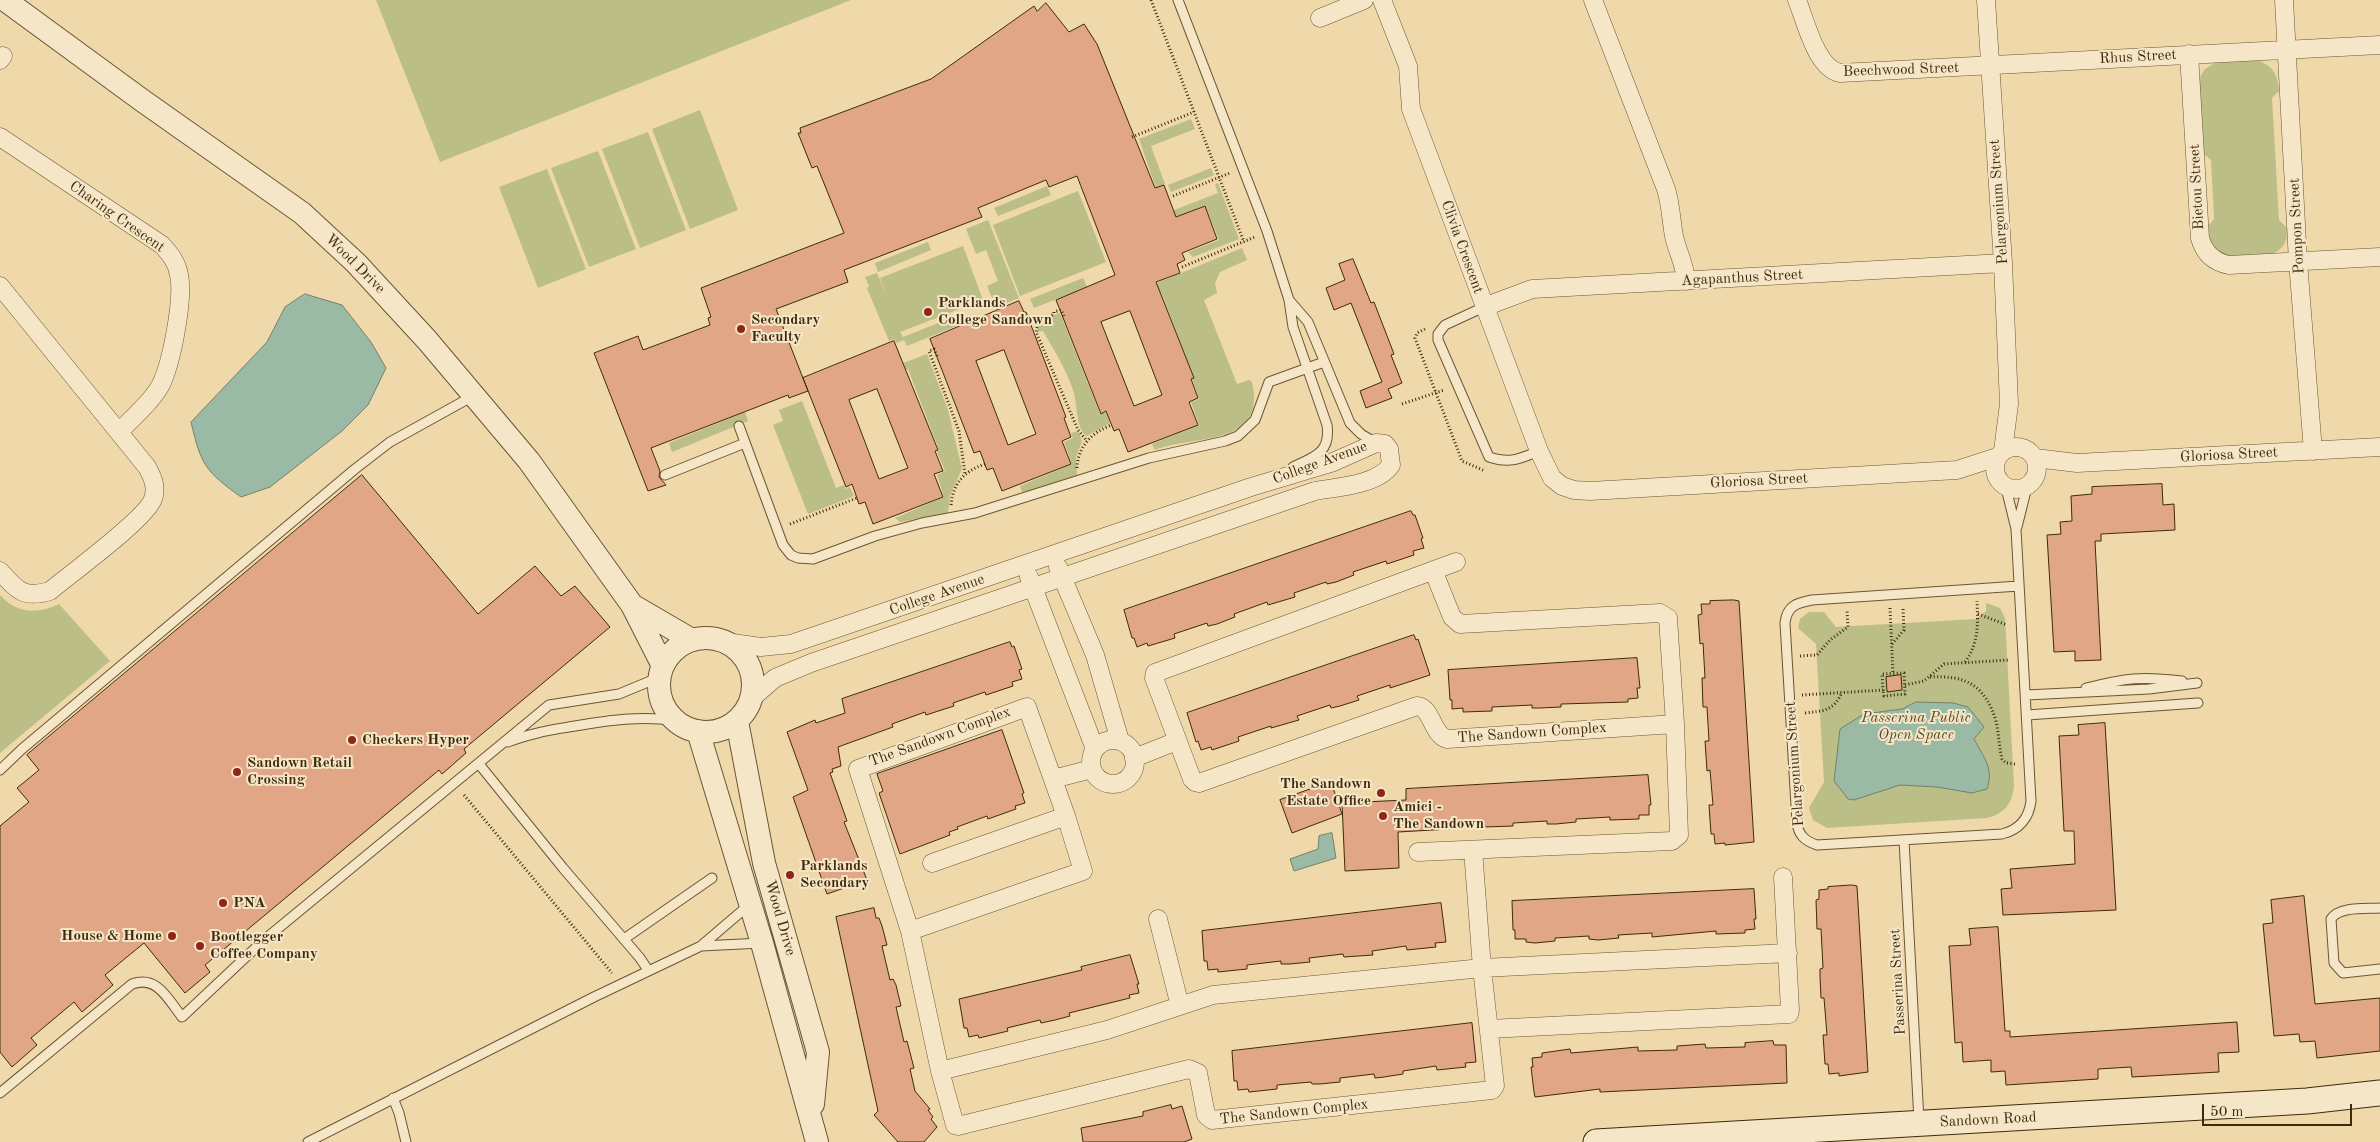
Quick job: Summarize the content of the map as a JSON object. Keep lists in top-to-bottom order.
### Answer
{
  "streets": {
    "main road": ["Sandown Road"],
    "street": [
      "Rhus Street",
      "Beechwood Street",
      "Bietou Street",
      "Pelargonium Street",
      "Charing Crescent",
      "Pompon Street",
      "Clivia Crescent",
      "Wood Drive",
      "Agapanthus Street",
      "Gloriosa Street",
      "College Avenue",
      "The Sandown Complex"
    ],
    "lane": ["Passerina Street"]
  },
  "crossings": [
    ["Rhus Street", "Beechwood Street"],
    ["Rhus Street", "Bietou Street"],
    ["Rhus Street", "Pelargonium Street"],
    ["Rhus Street", "Pompon Street"],
    ["Beechwood Street", "Pelargonium Street"],
    ["Bietou Street", "Pompon Street"],
    ["Pelargonium Street", "Agapanthus Street"],
    ["Pelargonium Street", "Gloriosa Street"],
    ["Pelargonium Street", "Passerina Street"],
    ["Pompon Street", "Gloriosa Street"],
    ["Clivia Crescent", "Agapanthus Street"],
    ["Clivia Crescent", "Gloriosa Street"],
    ["Wood Drive", "College Avenue"],
    ["Passerina Street", "Sandown Road"]
  ],
  "parks": ["Passerina Public Open Space"],
  "places": [
    "Parklands College Sandown",
    "Secondary Faculty",
    "Checkers Hyper",
    "Sandown Retail Crossing",
    "The Sandown Estate Office",
    "Amici - The Sandown",
    "Parklands Secondary",
    "PNA",
    "House & Home",
    "Bootlegger Coffee Company"
  ],
  "scale_bar": "50 m"
}
